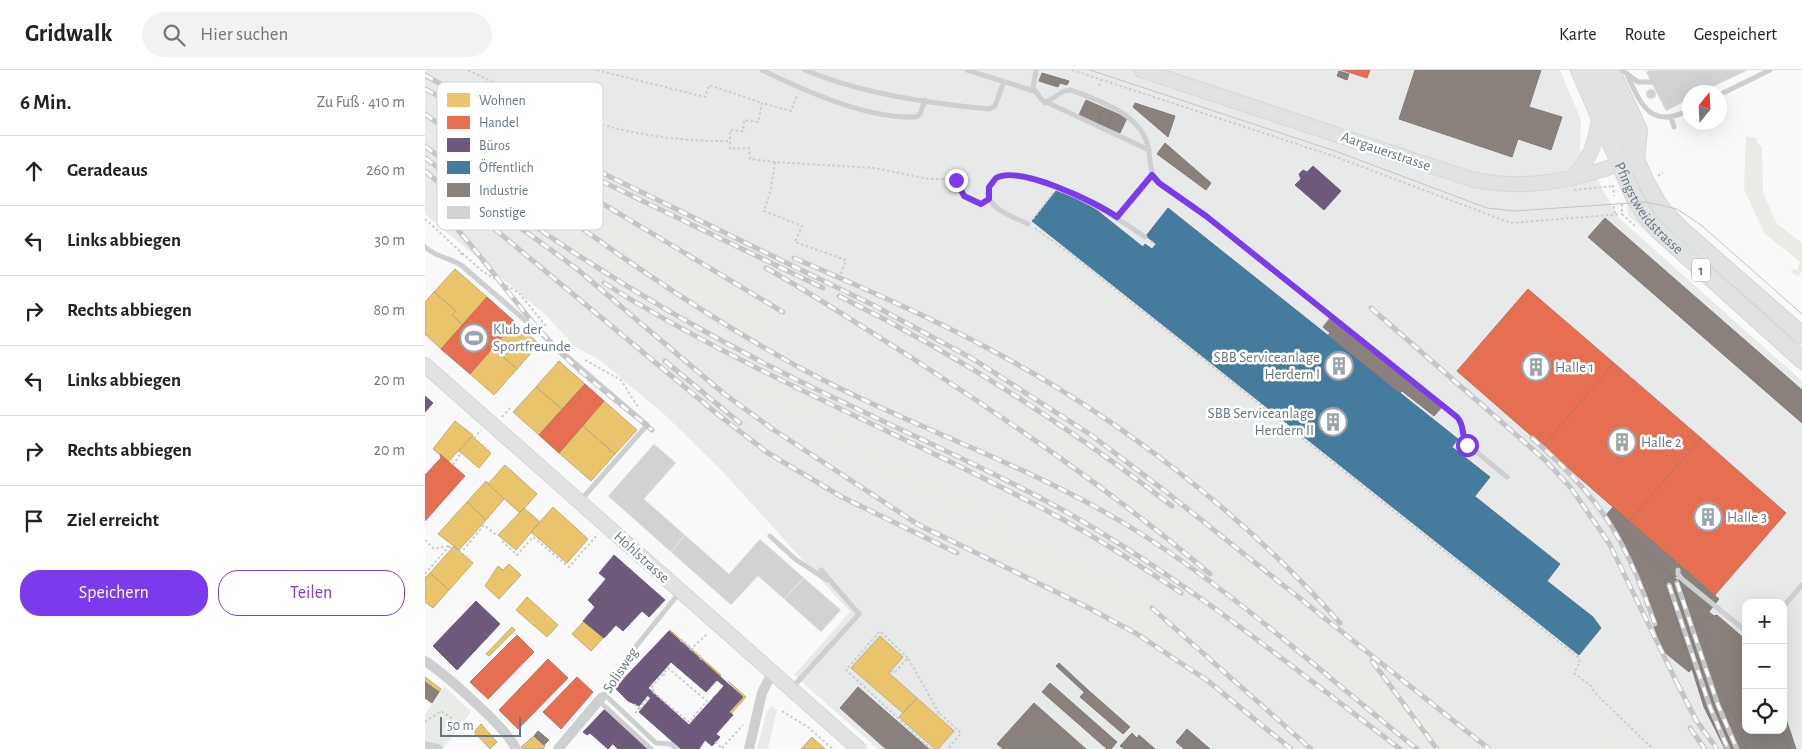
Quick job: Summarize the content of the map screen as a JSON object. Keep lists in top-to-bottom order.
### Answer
{
  "streets": {
    "main road": ["Pfingstweidstrasse", "1"],
    "street": ["Aargauerstrasse", "Hohlstrasse", "Solisweg"]
  },
  "crossings": [
    ["Aargauerstrasse", "Pfingstweidstrasse"],
    ["Aargauerstrasse", "1"],
    ["Pfingstweidstrasse", "1"],
    ["Hohlstrasse", "Solisweg"]
  ],
  "places": {
    "sports": ["Klub der Sportfreunde"],
    "building": [
      "SBB Serviceanlage Herdern I",
      "Halle 1",
      "SBB Serviceanlage Herdern II",
      "Halle 2",
      "Halle 3"
    ]
  },
  "legend": [
    "Wohnen",
    "Handel",
    "Büros",
    "Öffentlich",
    "Industrie",
    "Sonstige"
  ],
  "scale_bar": "50 m",
  "north": "top",
  "page": {
    "header": "Gridwalk",
    "search": "Hier suchen",
    "nav": ["Karte", "Route", "Gespeichert"],
    "heading": ["6 Min.", "Zu Fuß · 410 m"],
    "list": [
      ["Geradeaus", "260 m"],
      ["Links abbiegen", "30 m"],
      ["Rechts abbiegen", "80 m"],
      ["Links abbiegen", "20 m"],
      ["Rechts abbiegen", "20 m"],
      "Ziel erreicht"
    ],
    "buttons": ["Speichern", "Teilen"],
    "map_buttons": ["+", "−"],
    "scale": "50 m"
  }
}
